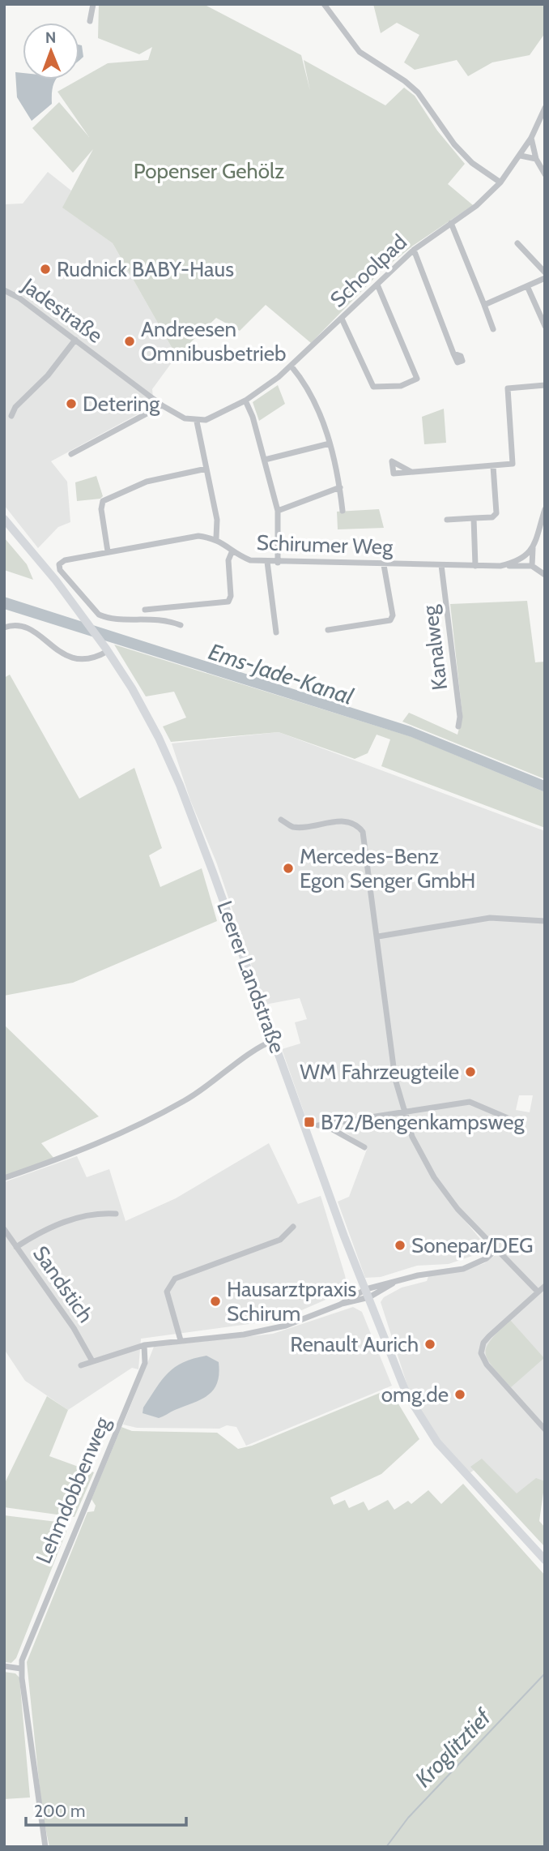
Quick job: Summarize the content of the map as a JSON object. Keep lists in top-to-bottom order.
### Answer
{
  "streets": {
    "main road": ["Leerer Landstraße"],
    "street": [
      "Schoolpad",
      "Jadestraße",
      "Schirumer Weg",
      "Kanalweg",
      "Sandstich",
      "Lehmdobbenweg"
    ]
  },
  "crossings": [
    ["Schoolpad", "Jadestraße"],
    ["Schirumer Weg", "Kanalweg"]
  ],
  "water": ["Ems-Jade-Kanal", "Kroglitztief"],
  "parks": ["Popenser Gehölz"],
  "places": {
    "other": [
      "Rudnick BABY-Haus",
      "Andreesen Omnibusbetrieb",
      "Detering",
      "Mercedes-Benz Egon Senger GmbH",
      "WM Fahrzeugteile",
      "Sonepar/DEG",
      "Hausarztpraxis Schirum",
      "Renault Aurich",
      "omg.de"
    ],
    "transit": ["B72/Bengenkampsweg"]
  },
  "scale_bar": "200 m",
  "north": "top"
}
